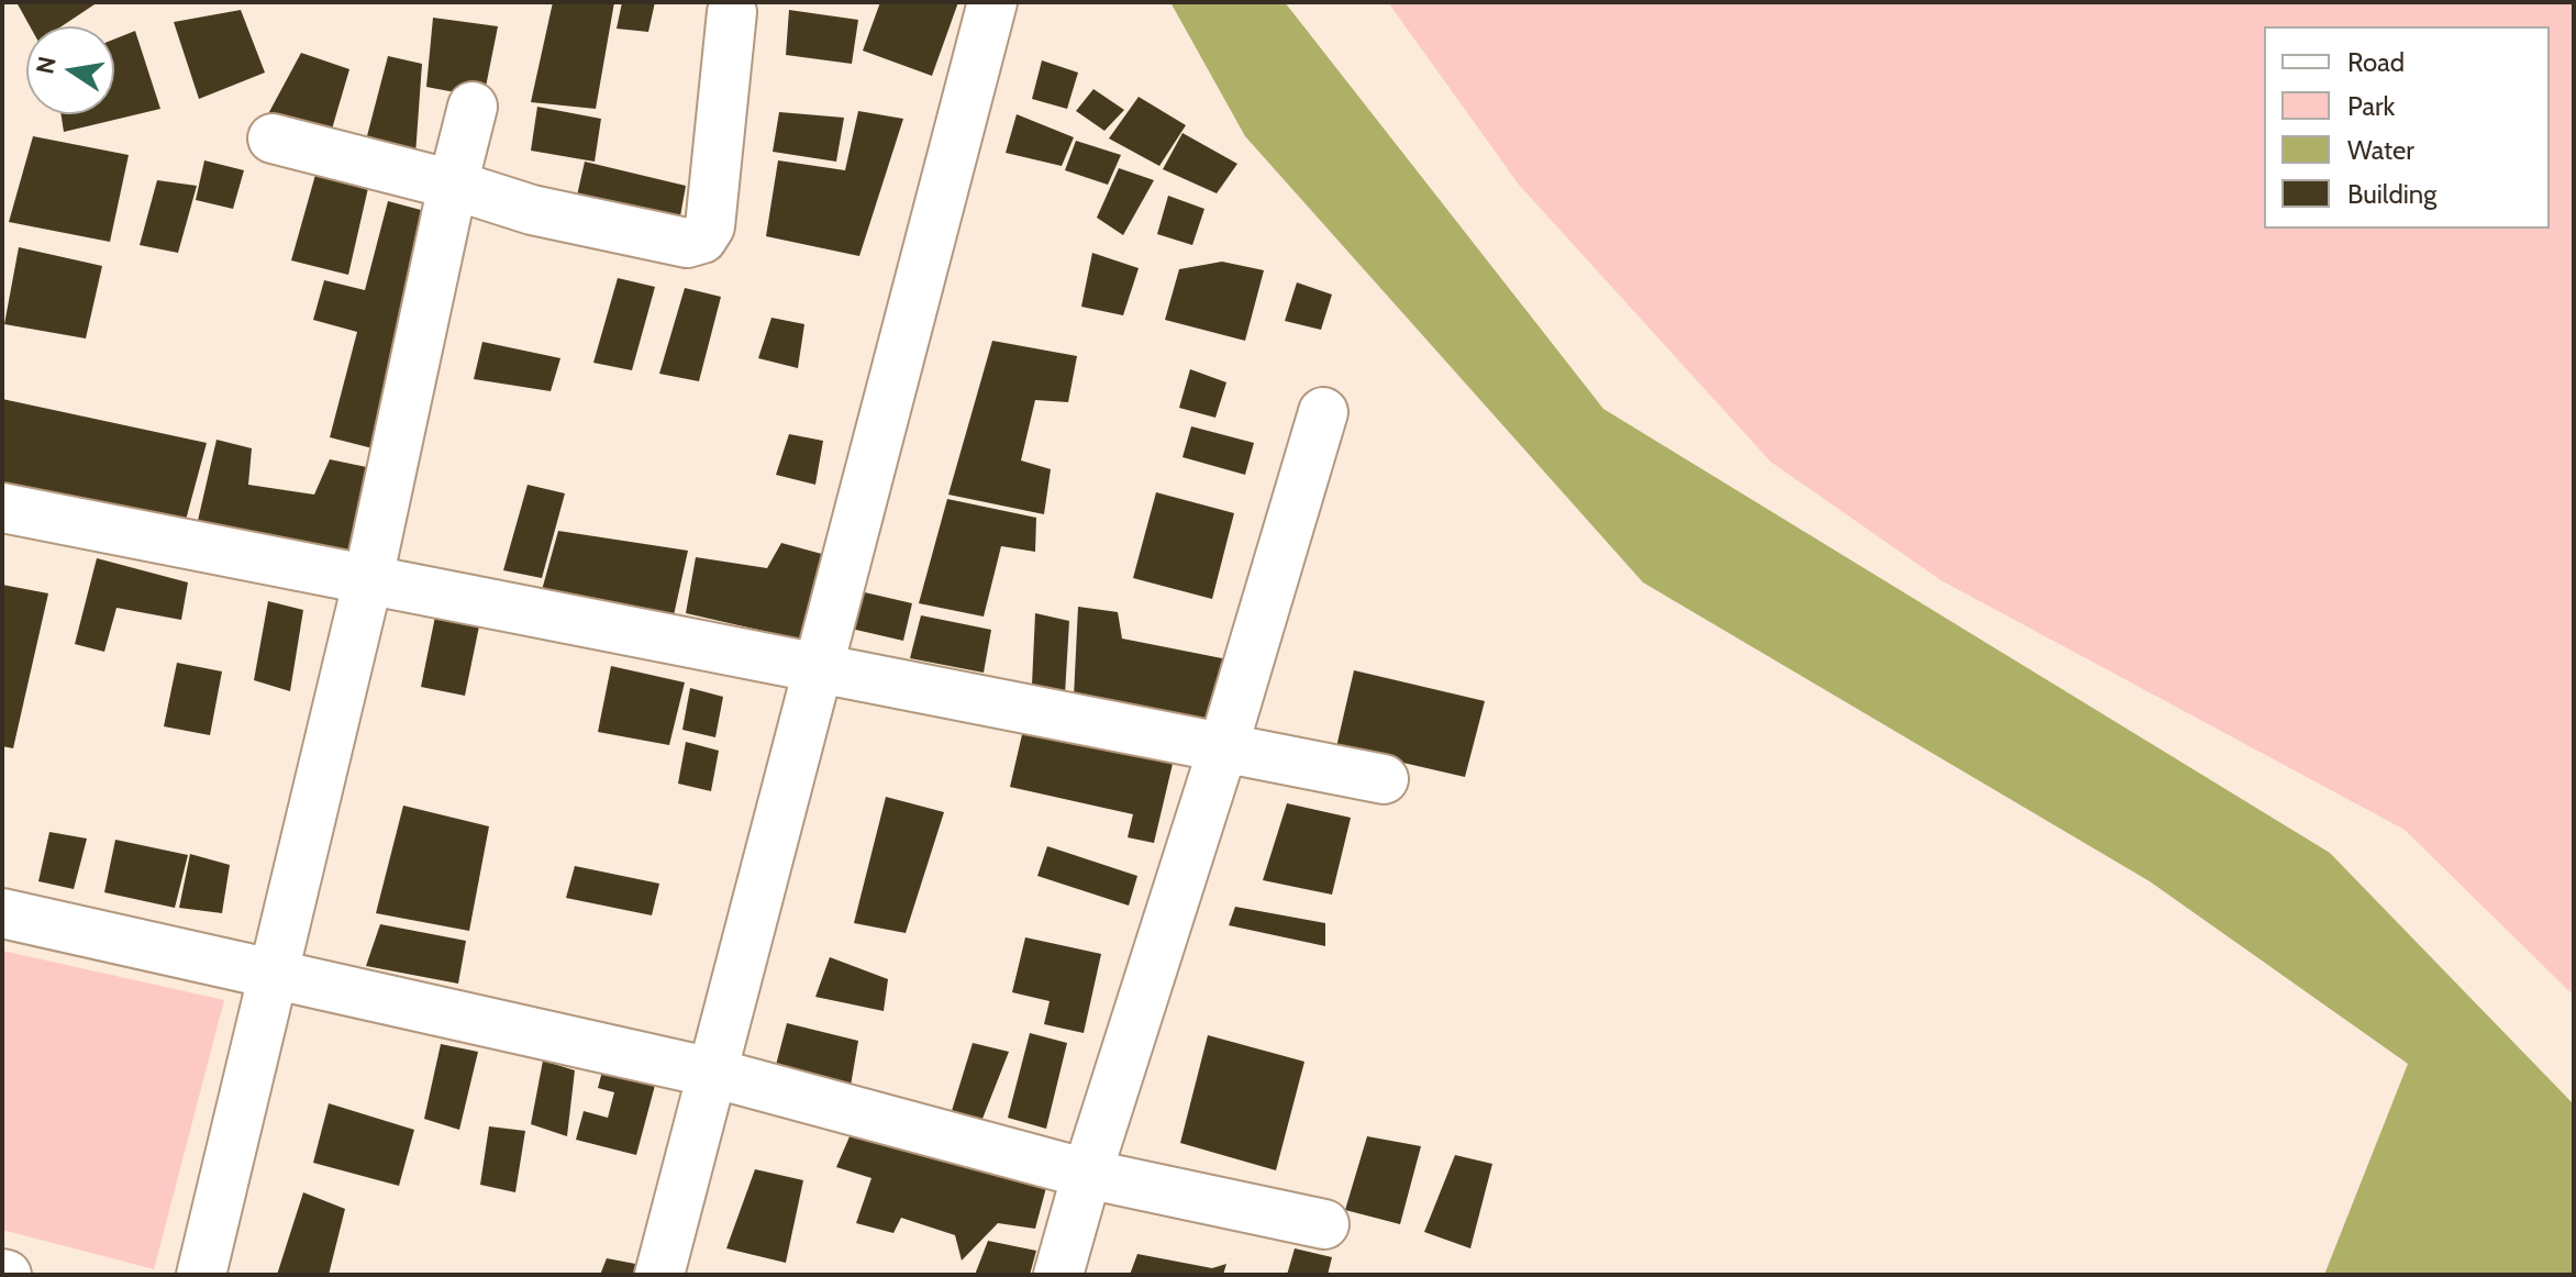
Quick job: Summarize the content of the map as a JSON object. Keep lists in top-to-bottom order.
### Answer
{
  "legend": [
    "Road",
    "Park",
    "Water",
    "Building"
  ],
  "north": "left"
}
